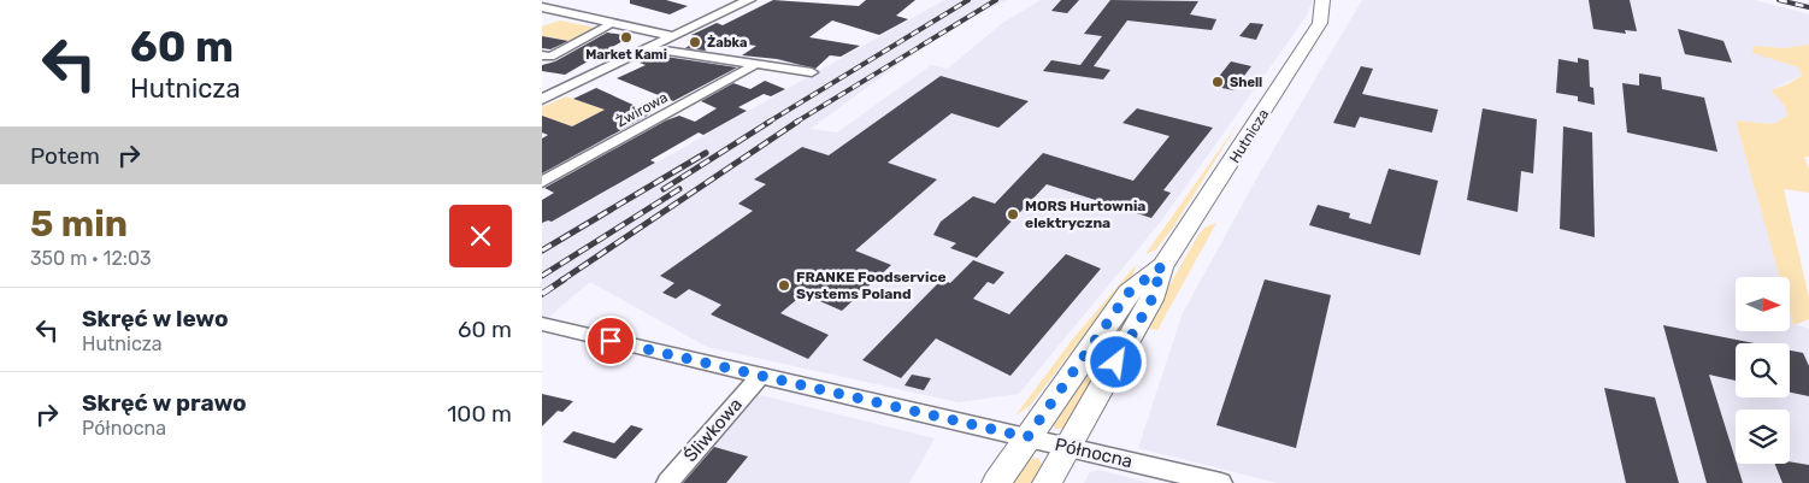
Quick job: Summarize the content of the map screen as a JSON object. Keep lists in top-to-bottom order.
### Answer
{
  "streets": {
    "main road": ["Hutnicza"],
    "street": ["Żwirowa", "Śliwkowa", "Północna"]
  },
  "crossings": [
    ["Hutnicza", "Północna"],
    ["Śliwkowa", "Północna"]
  ],
  "places": [
    "Market Kami",
    "Żabka",
    "Shell",
    "MORS Hurtownia elektryczna",
    "FRANKE Foodservice Systems Poland"
  ],
  "north": "right",
  "page": {
    "turn": ["60 m", "Hutnicza"],
    "then": "Potem",
    "heading": ["5 min", "350 m · 12:03"],
    "list": [
      {
        "name": "Skręć w lewo",
        "note": "Hutnicza",
        "value": "60 m"
      },
      {
        "name": "Skręć w prawo",
        "note": "Północna",
        "value": "100 m"
      }
    ]
  }
}
